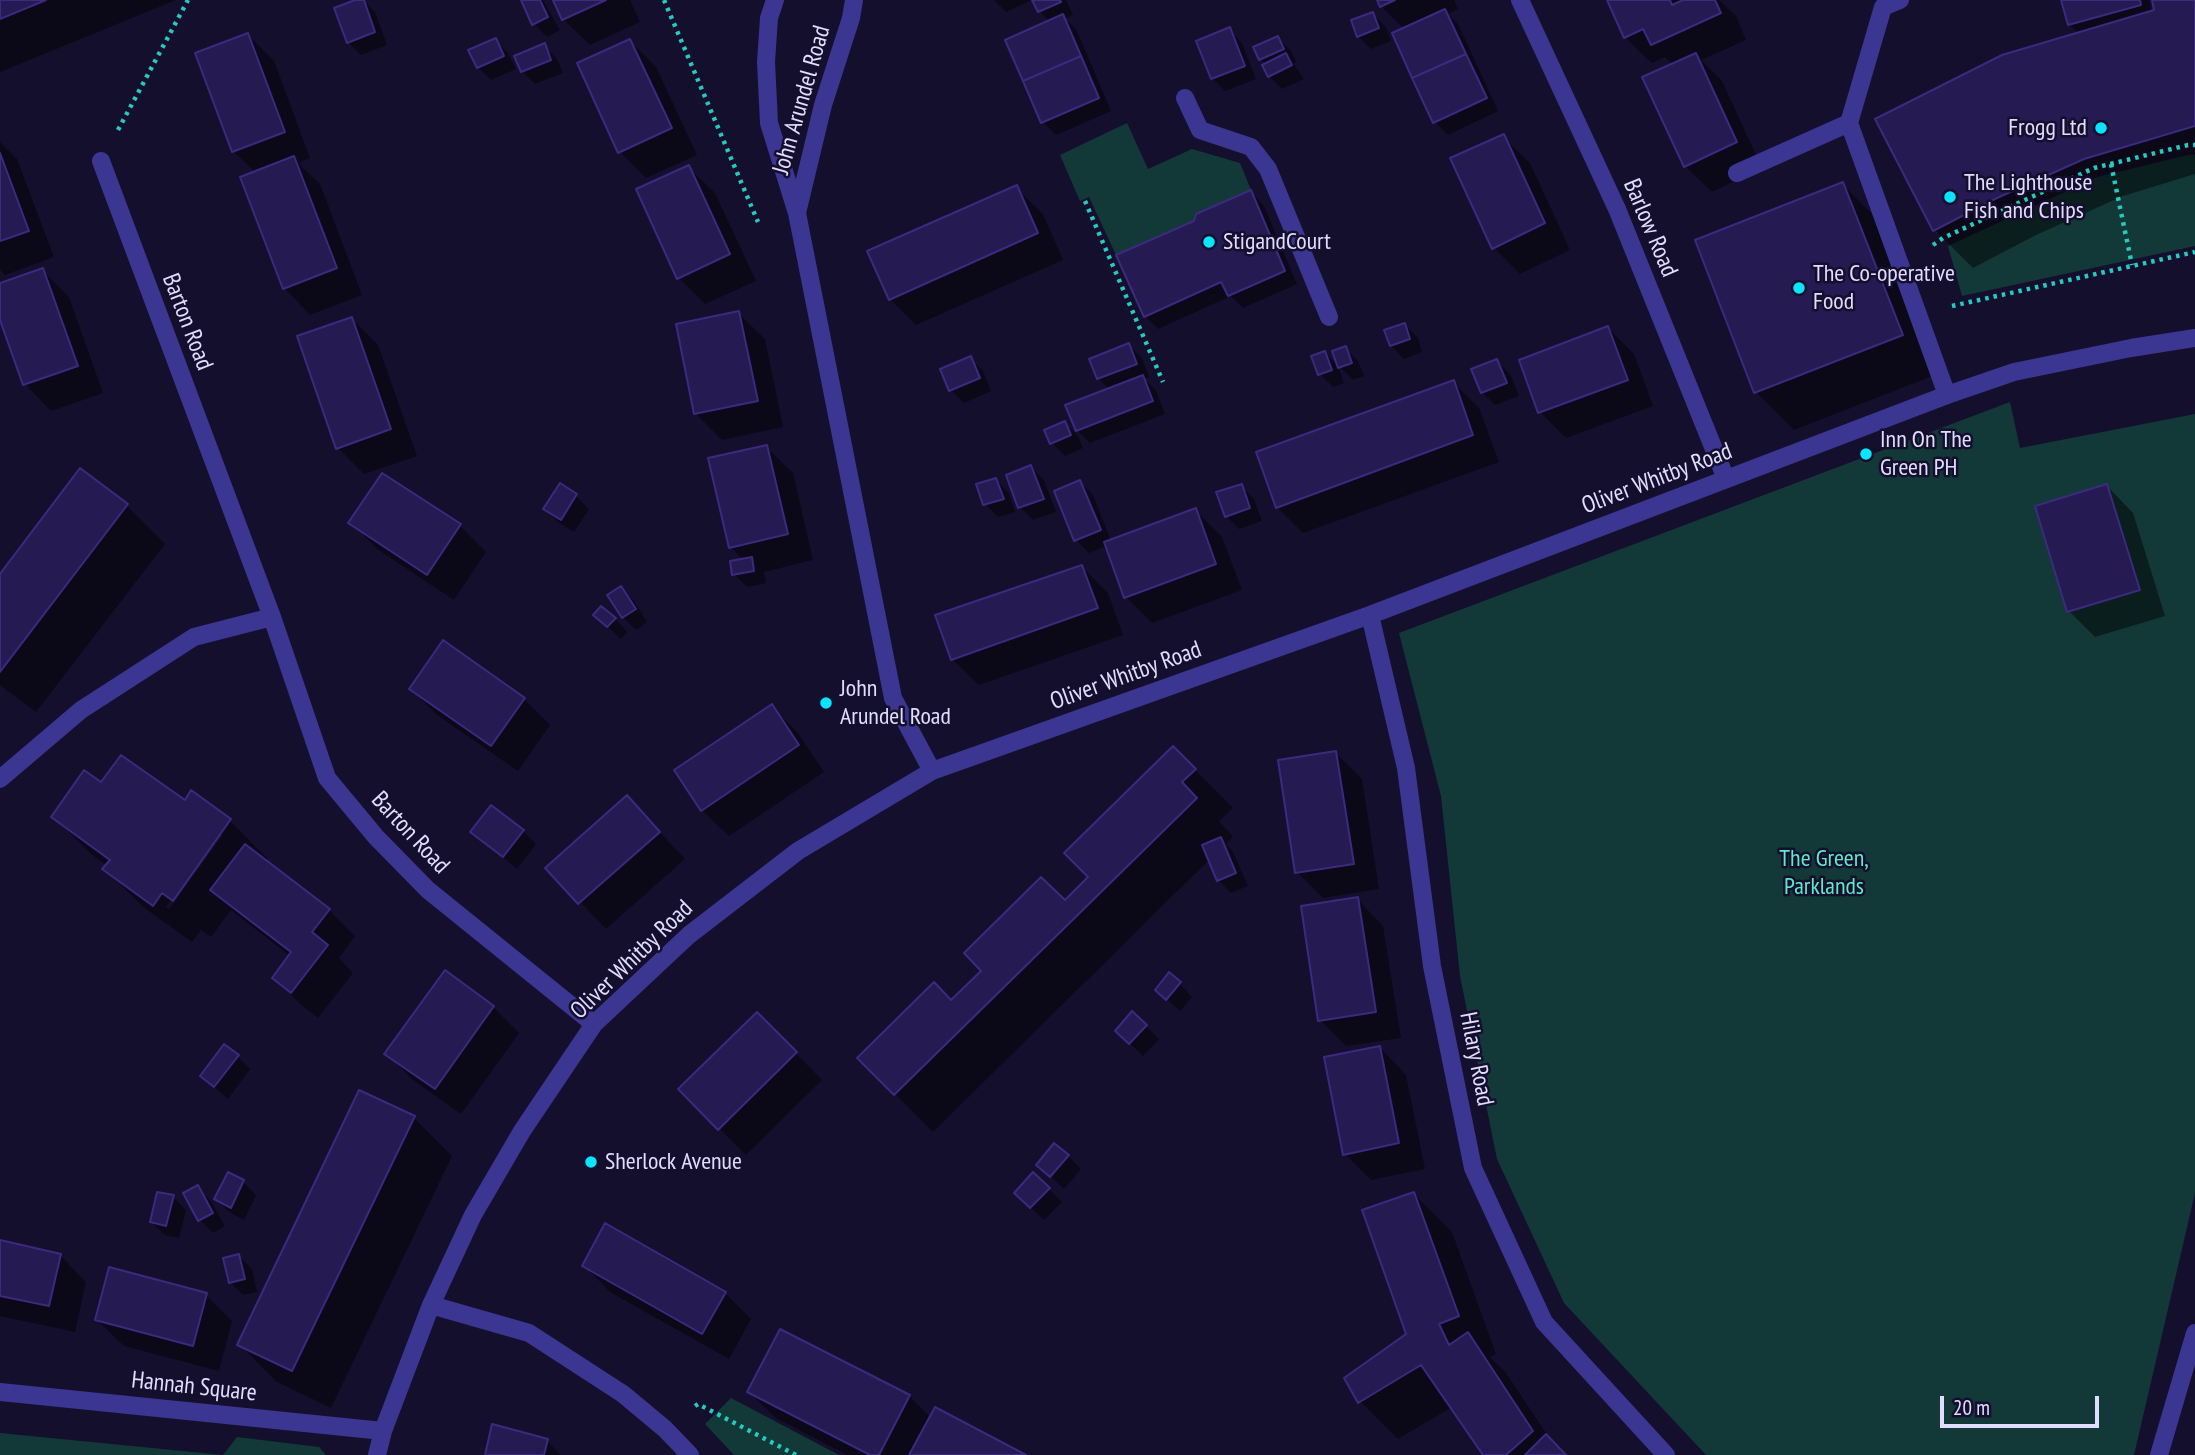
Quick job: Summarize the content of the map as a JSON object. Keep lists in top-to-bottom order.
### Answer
{
  "streets": {
    "street": [
      "John Arundel Road",
      "Barlow Road",
      "Barton Road",
      "Oliver Whitby Road",
      "Hilary Road",
      "Hannah Square"
    ]
  },
  "crossings": [
    ["John Arundel Road", "Oliver Whitby Road"],
    ["Barlow Road", "Oliver Whitby Road"],
    ["Barton Road", "Oliver Whitby Road"],
    ["Oliver Whitby Road", "Hilary Road"],
    ["Oliver Whitby Road", "Hannah Square"]
  ],
  "parks": ["The Green, Parklands"],
  "places": [
    "Frogg Ltd",
    "The Lighthouse Fish and Chips",
    "StigandCourt",
    "The Co-operative Food",
    "Inn On The Green PH",
    "John Arundel Road",
    "Sherlock Avenue"
  ],
  "scale_bar": "20 m"
}
